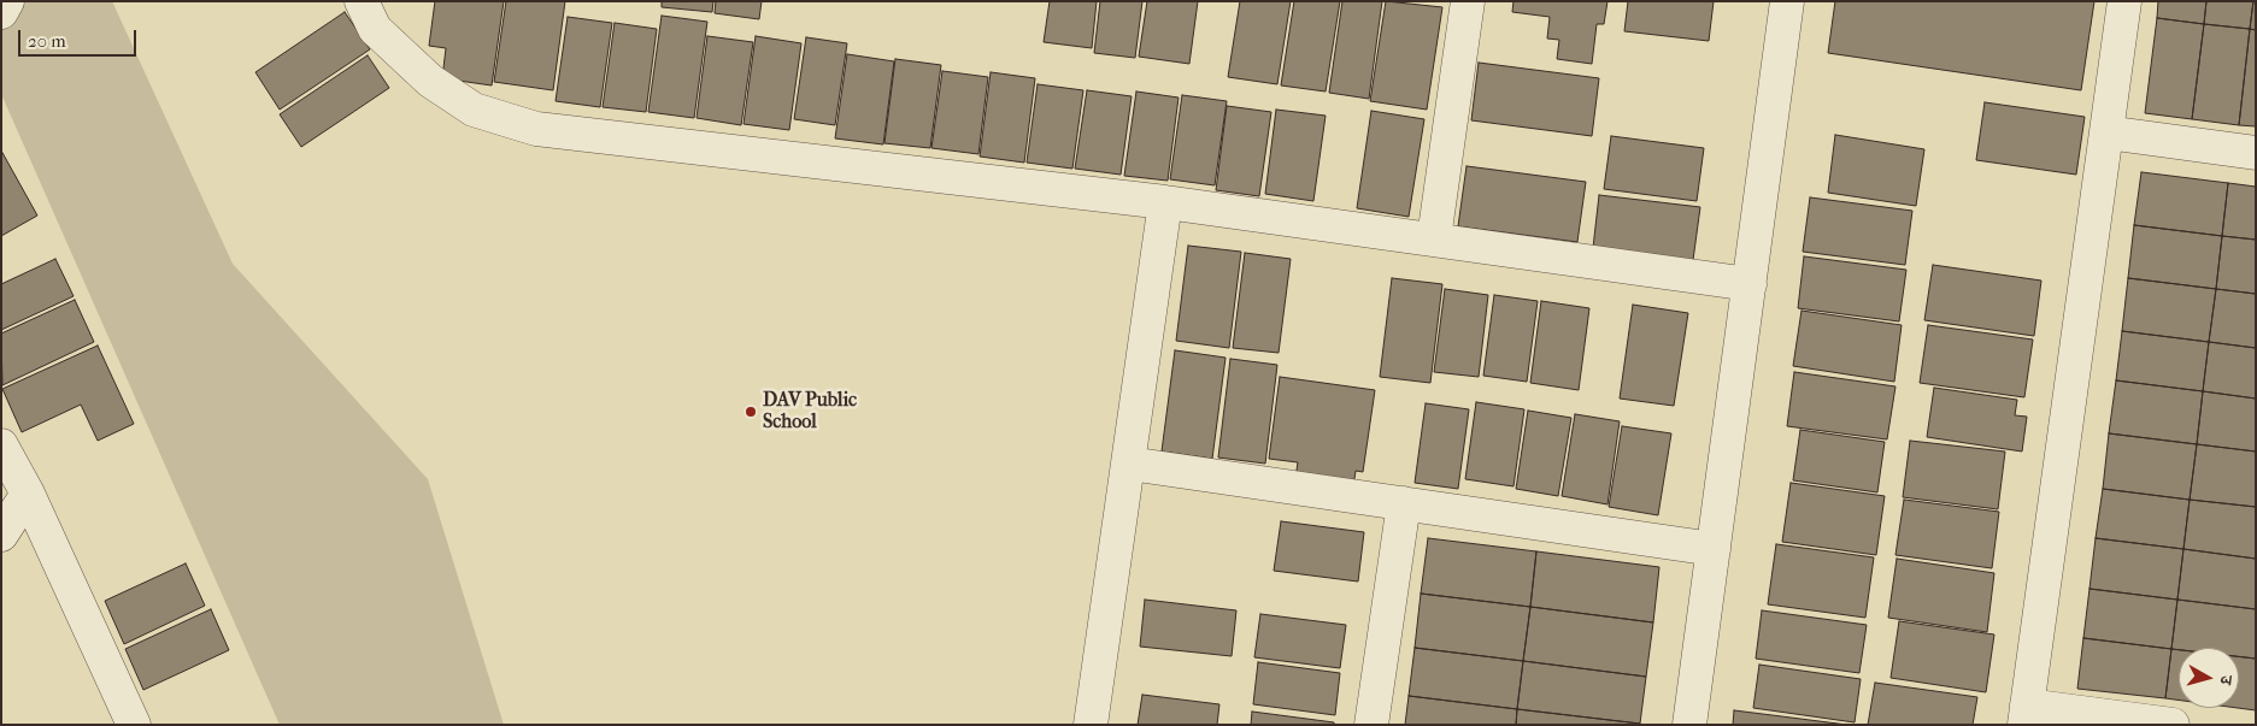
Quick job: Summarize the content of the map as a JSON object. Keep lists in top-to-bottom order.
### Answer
{
  "places": ["DAV Public School"],
  "scale_bar": "20 m",
  "north": "right"
}
